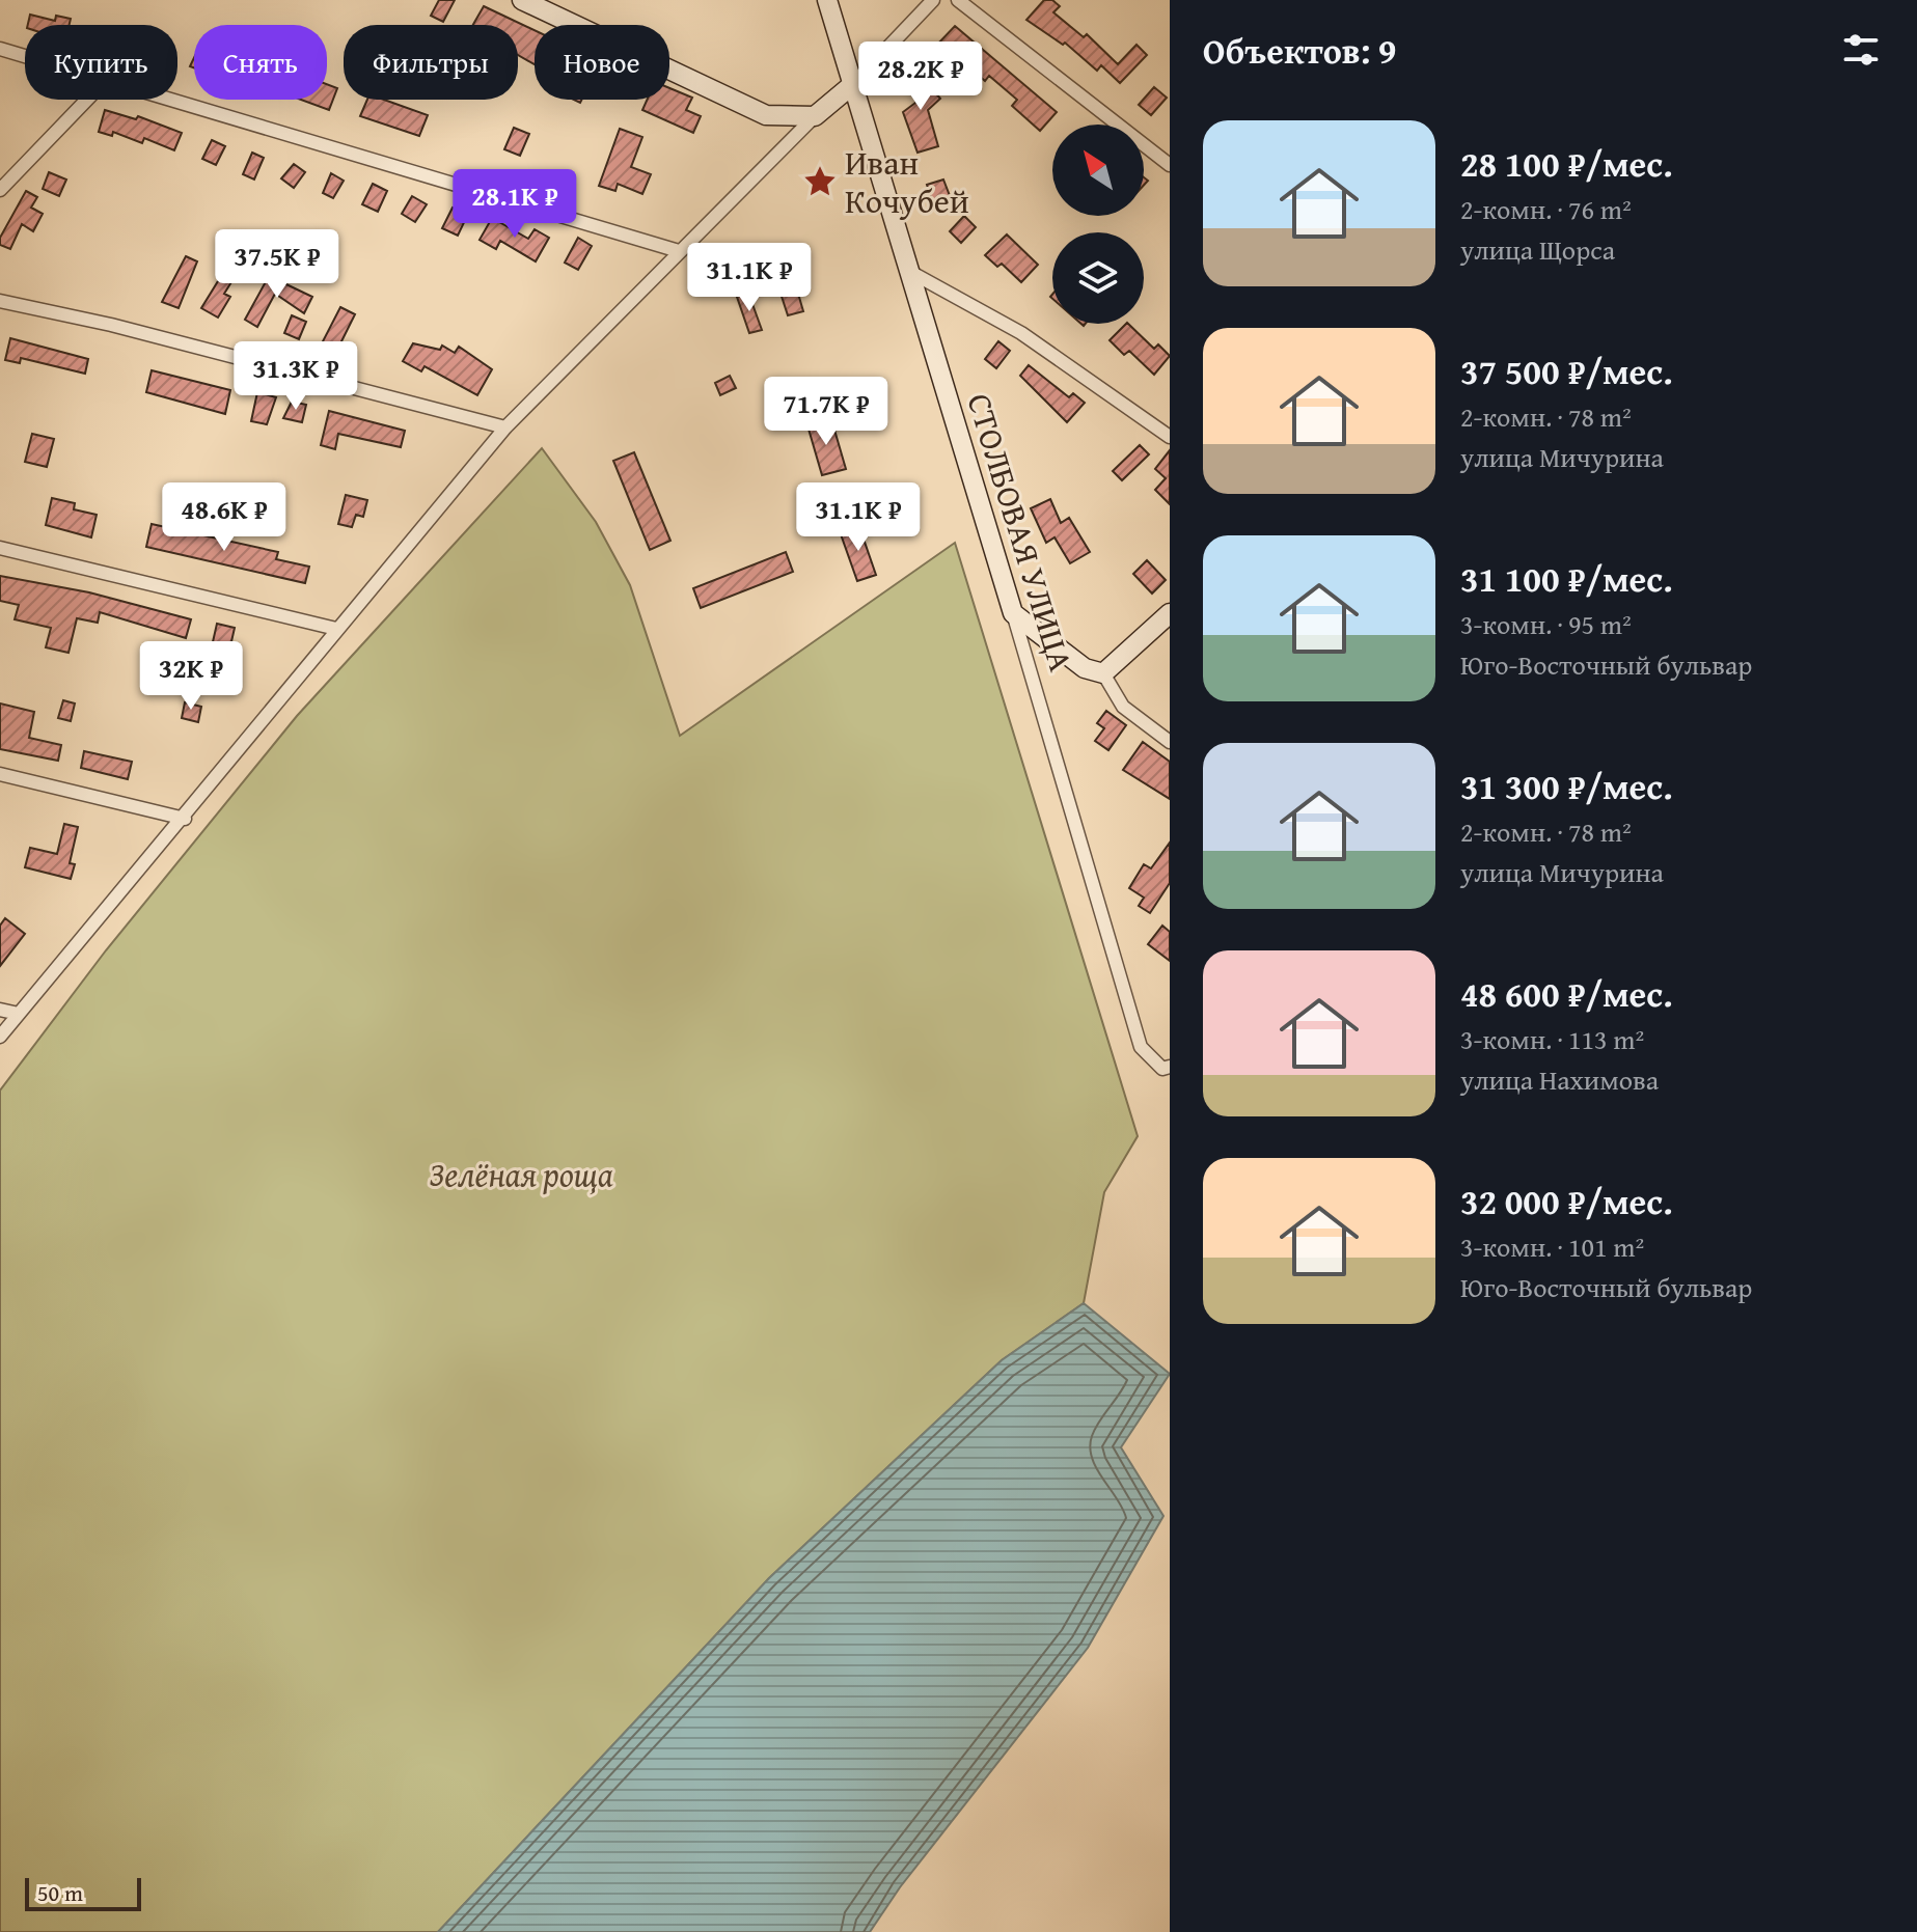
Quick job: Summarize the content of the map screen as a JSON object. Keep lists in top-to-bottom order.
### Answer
{
  "streets": {
    "street": ["СТОЛБОВАЯ УЛИЦА"]
  },
  "parks": ["Зелёная роща"],
  "places": {
    "place": ["Иван Кочубей"]
  },
  "scale_bar": "50 m",
  "north": "top left",
  "page": {
    "heading": "Объектов: 9",
    "chip": [
      "Купить",
      "Снять",
      "Фильтры",
      "Новое"
    ],
    "price": [
      "28.2K ₽",
      "28.1K ₽",
      "37.5K ₽",
      "31.1K ₽",
      "31.3K ₽",
      "71.7K ₽",
      "48.6K ₽",
      "31.1K ₽",
      "32K ₽"
    ],
    "list": [
      {
        "name": "28 100 ₽/мес.",
        "note": "2-комн. · 76 m² · улица Щорса"
      },
      {
        "name": "37 500 ₽/мес.",
        "note": "2-комн. · 78 m² · улица Мичурина"
      },
      {
        "name": "31 100 ₽/мес.",
        "note": "3-комн. · 95 m² · Юго-Восточный бульвар"
      },
      {
        "name": "31 300 ₽/мес.",
        "note": "2-комн. · 78 m² · улица Мичурина"
      },
      {
        "name": "48 600 ₽/мес.",
        "note": "3-комн. · 113 m² · улица Нахимова"
      },
      {
        "name": "32 000 ₽/мес.",
        "note": "3-комн. · 101 m² · Юго-Восточный бульвар"
      }
    ],
    "scale": "50 m"
  }
}
